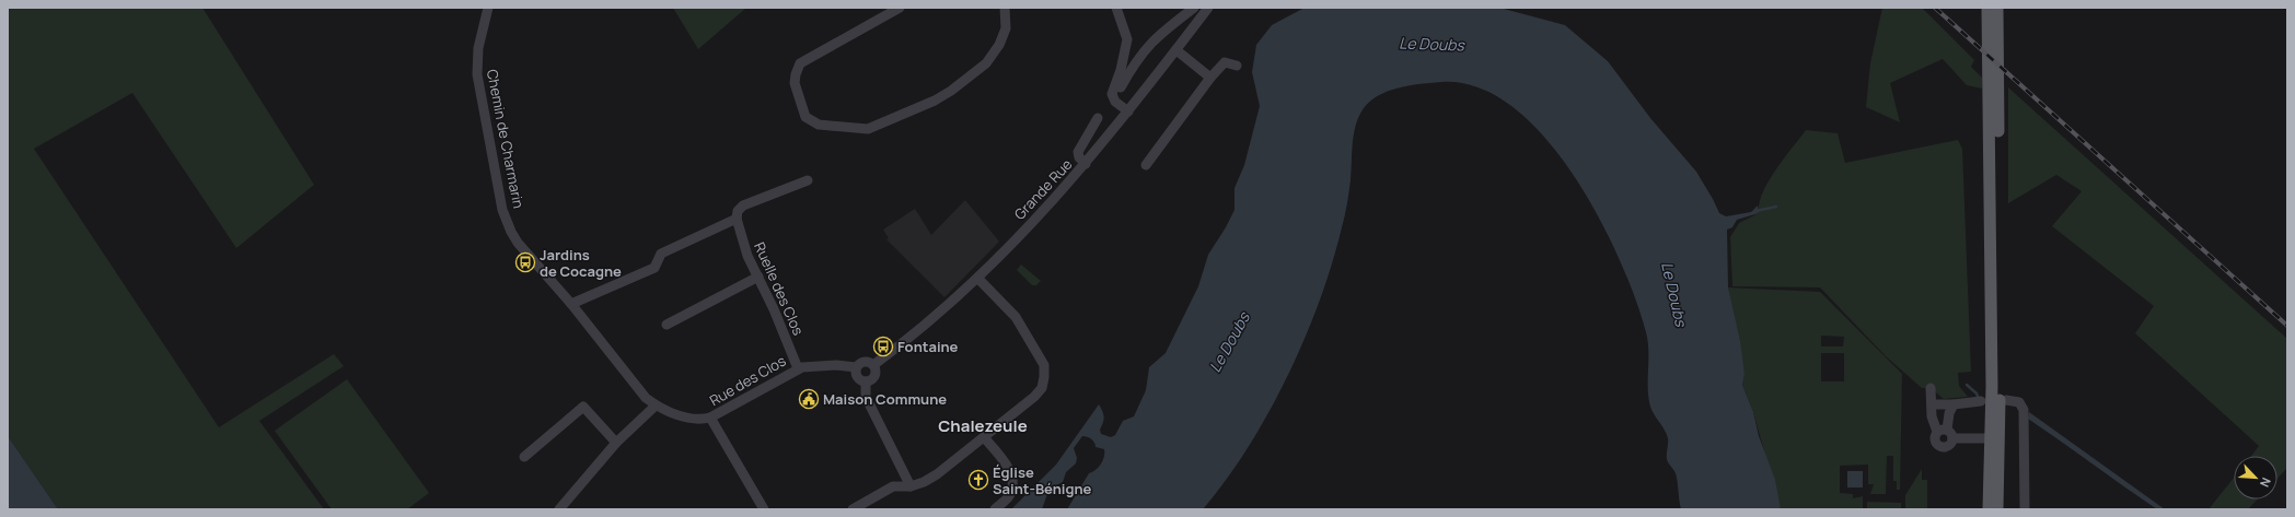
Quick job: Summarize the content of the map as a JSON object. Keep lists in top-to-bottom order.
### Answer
{
  "streets": {
    "street": [
      "Chemin de Charmarin",
      "Grande Rue",
      "Ruelle des Clos",
      "Rue des Clos"
    ]
  },
  "crossings": [
    ["Chemin de Charmarin", "Rue des Clos"],
    ["Grande Rue", "Rue des Clos"],
    ["Ruelle des Clos", "Rue des Clos"]
  ],
  "districts": ["Chalezeule"],
  "water": ["Le Doubs"],
  "places": {
    "bus stop": ["Jardins de Cocagne", "Fontaine"],
    "public building": ["Maison Commune"],
    "church": ["Église Saint-Bénigne"]
  },
  "north": "bottom right"
}
